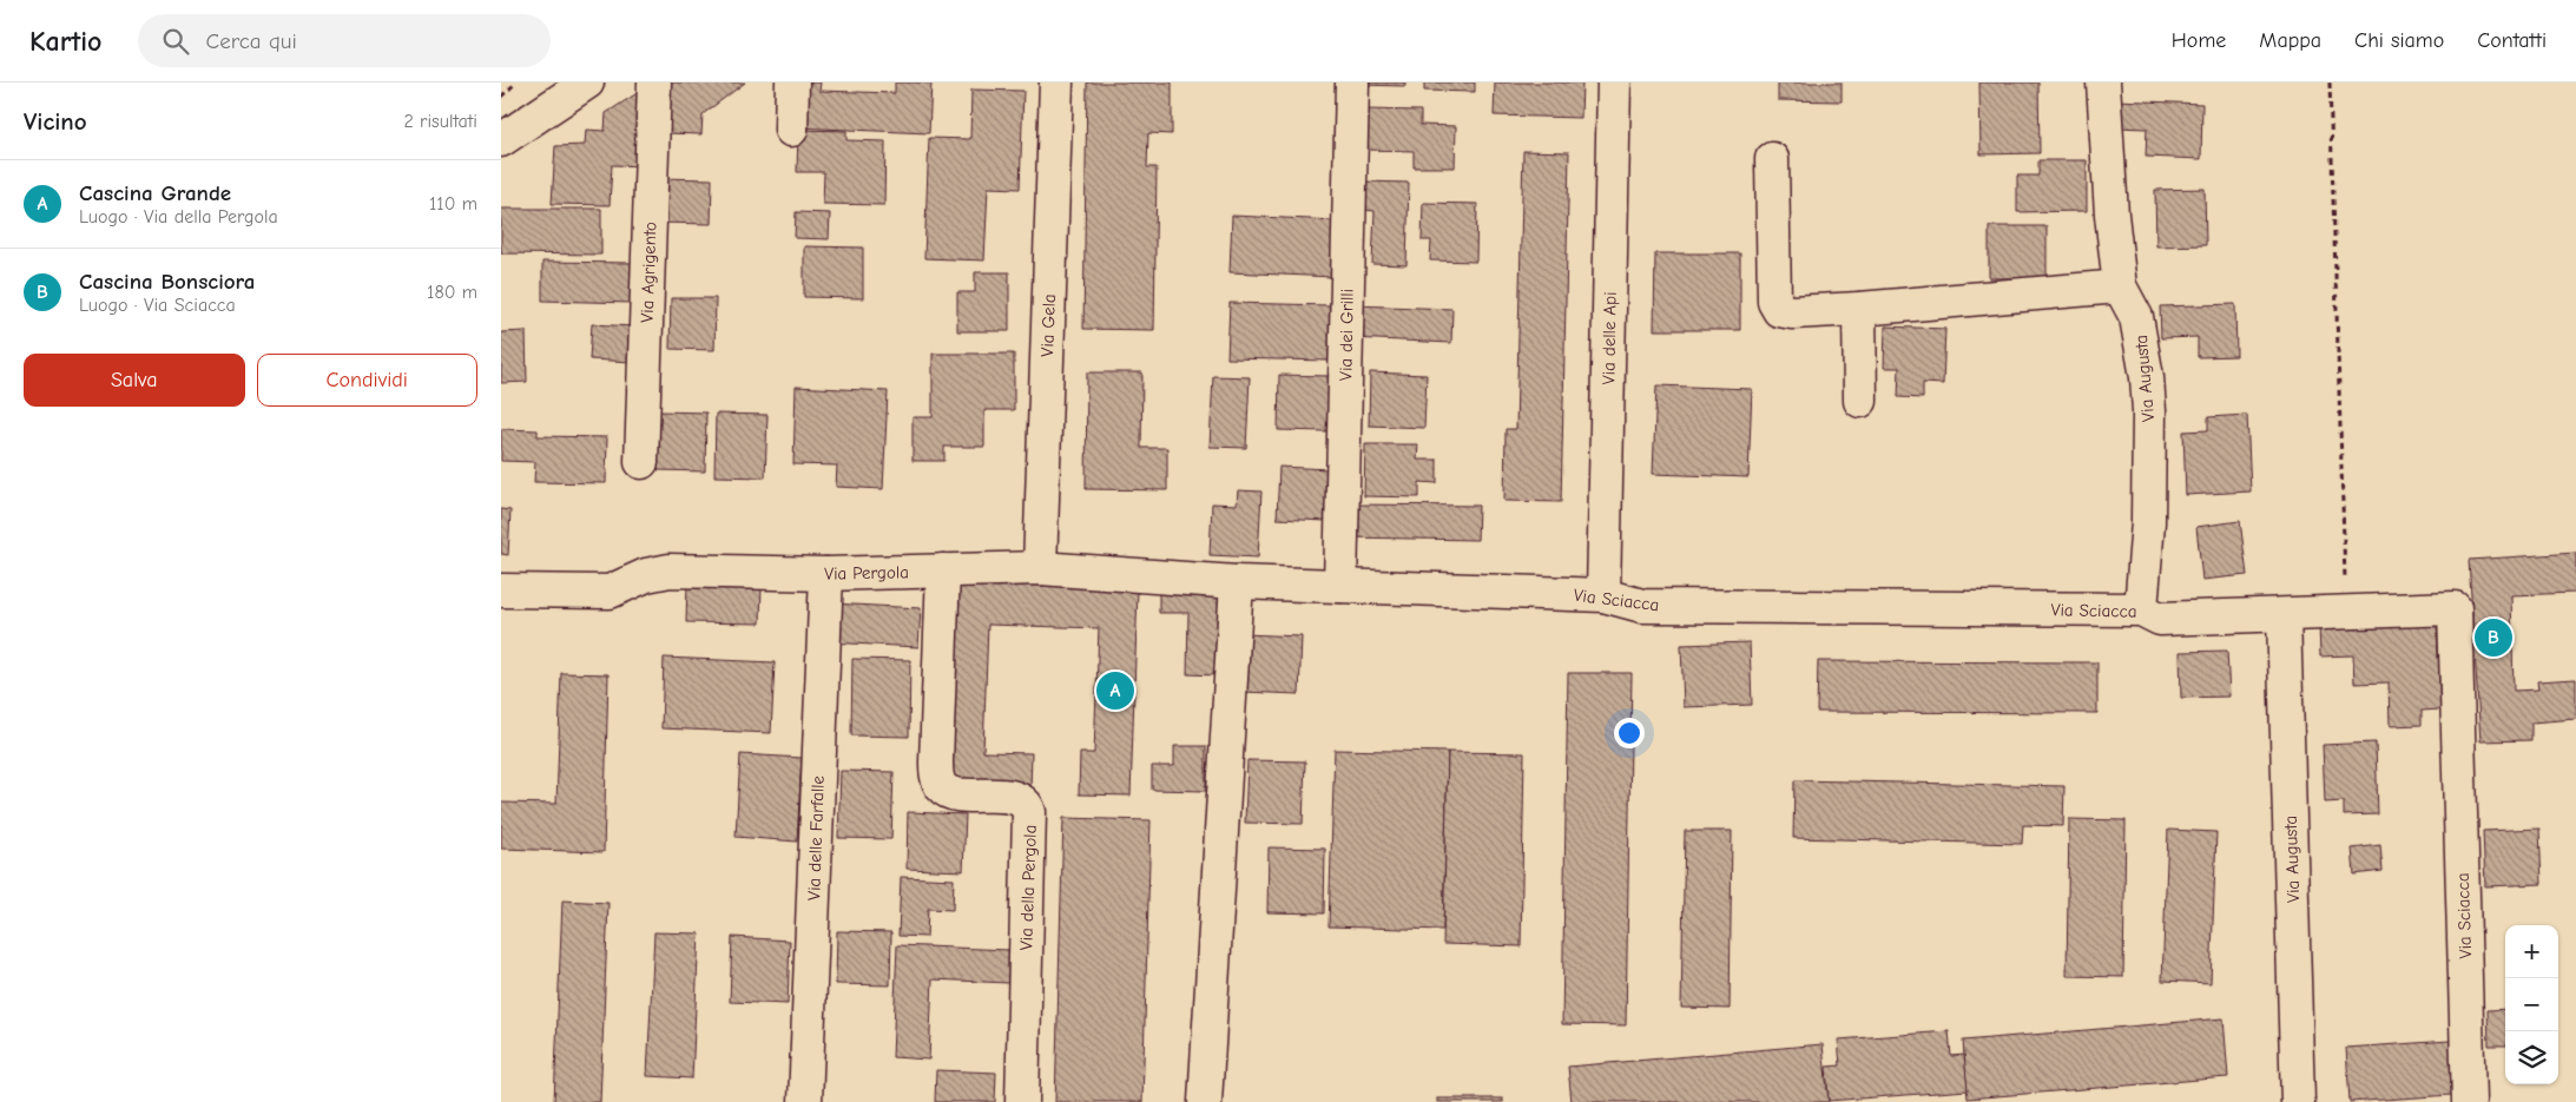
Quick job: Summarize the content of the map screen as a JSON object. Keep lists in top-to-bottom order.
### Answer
{
  "streets": {
    "street": [
      "Via Agrigento",
      "Via Gela",
      "Via dei Grilli",
      "Via delle Api",
      "Via Augusta",
      "Via Pergola",
      "Via Sciacca",
      "Via delle Farfalle",
      "Via della Pergola"
    ]
  },
  "crossings": [
    ["Via Gela", "Via Pergola"],
    ["Via dei Grilli", "Via Sciacca"],
    ["Via delle Api", "Via Sciacca"],
    ["Via Augusta", "Via Sciacca"],
    ["Via Pergola", "Via Sciacca"],
    ["Via Pergola", "Via delle Farfalle"],
    ["Via Pergola", "Via della Pergola"]
  ],
  "page": {
    "header": "Kartio",
    "search": "Cerca qui",
    "nav": [
      "Home",
      "Mappa",
      "Chi siamo",
      "Contatti"
    ],
    "heading": ["Vicino", "2 risultati"],
    "list": [
      {
        "mark": "A",
        "name": "Cascina Grande",
        "note": "Luogo · Via della Pergola",
        "value": "110 m"
      },
      {
        "mark": "B",
        "name": "Cascina Bonsciora",
        "note": "Luogo · Via Sciacca",
        "value": "180 m"
      }
    ],
    "buttons": ["Salva", "Condividi"],
    "pins": ["B", "A"],
    "map_buttons": ["+", "−"]
  }
}
